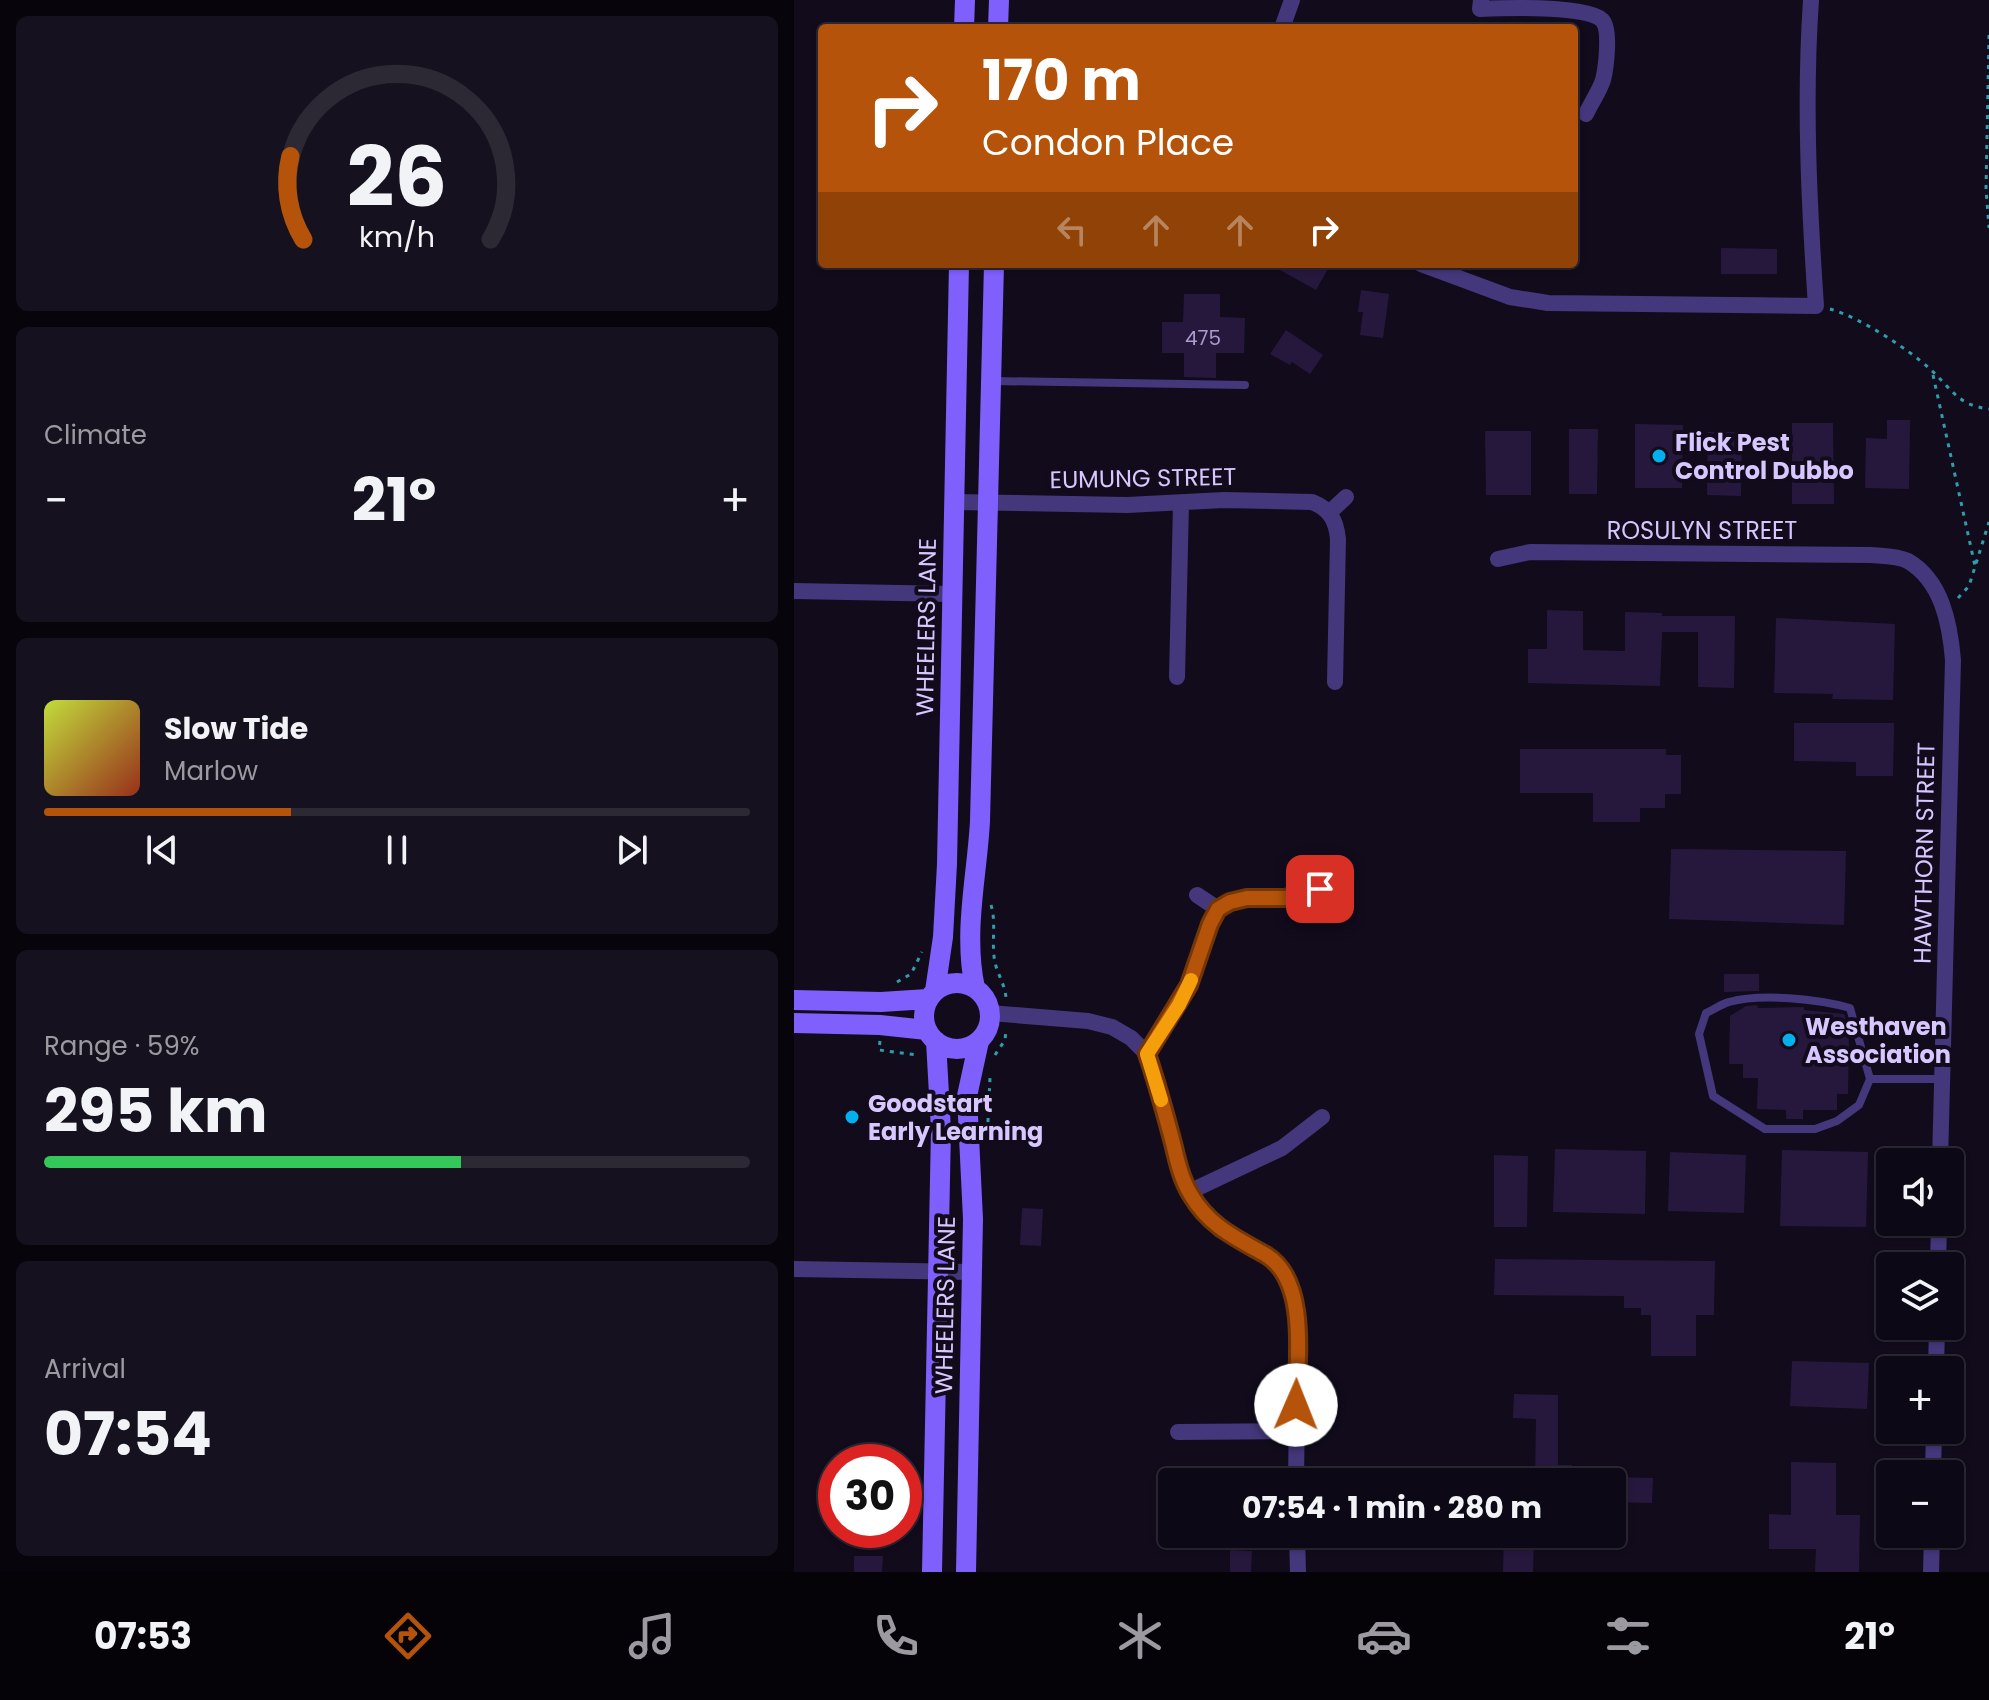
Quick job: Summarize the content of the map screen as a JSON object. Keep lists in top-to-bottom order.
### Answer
{
  "streets": {
    "main road": ["WHEELERS LANE"],
    "street": ["EUMUNG STREET", "ROSULYN STREET", "HAWTHORN STREET"]
  },
  "crossings": [
    ["EUMUNG STREET", "WHEELERS LANE"],
    ["ROSULYN STREET", "HAWTHORN STREET"]
  ],
  "places": ["Flick Pest Control Dubbo", "Westhaven Association", "Goodstart Early Learning"],
  "house_numbers": ["475"],
  "page": {
    "turn": ["170 m", "Condon Place"],
    "tile": [
      "Climate",
      ["Range · 59%", "295 km"],
      ["Arrival", "07:54"]
    ],
    "heat": ["−", "21°", "+"],
    "song": ["Slow Tide", "Marlow"],
    "map_buttons": ["+", "−"],
    "limit": "30",
    "trip": "07:54 · 1 min · 280 m",
    "tabs": ["07:53", "21°"],
    "gauge": ["26", "km/h"]
  }
}
